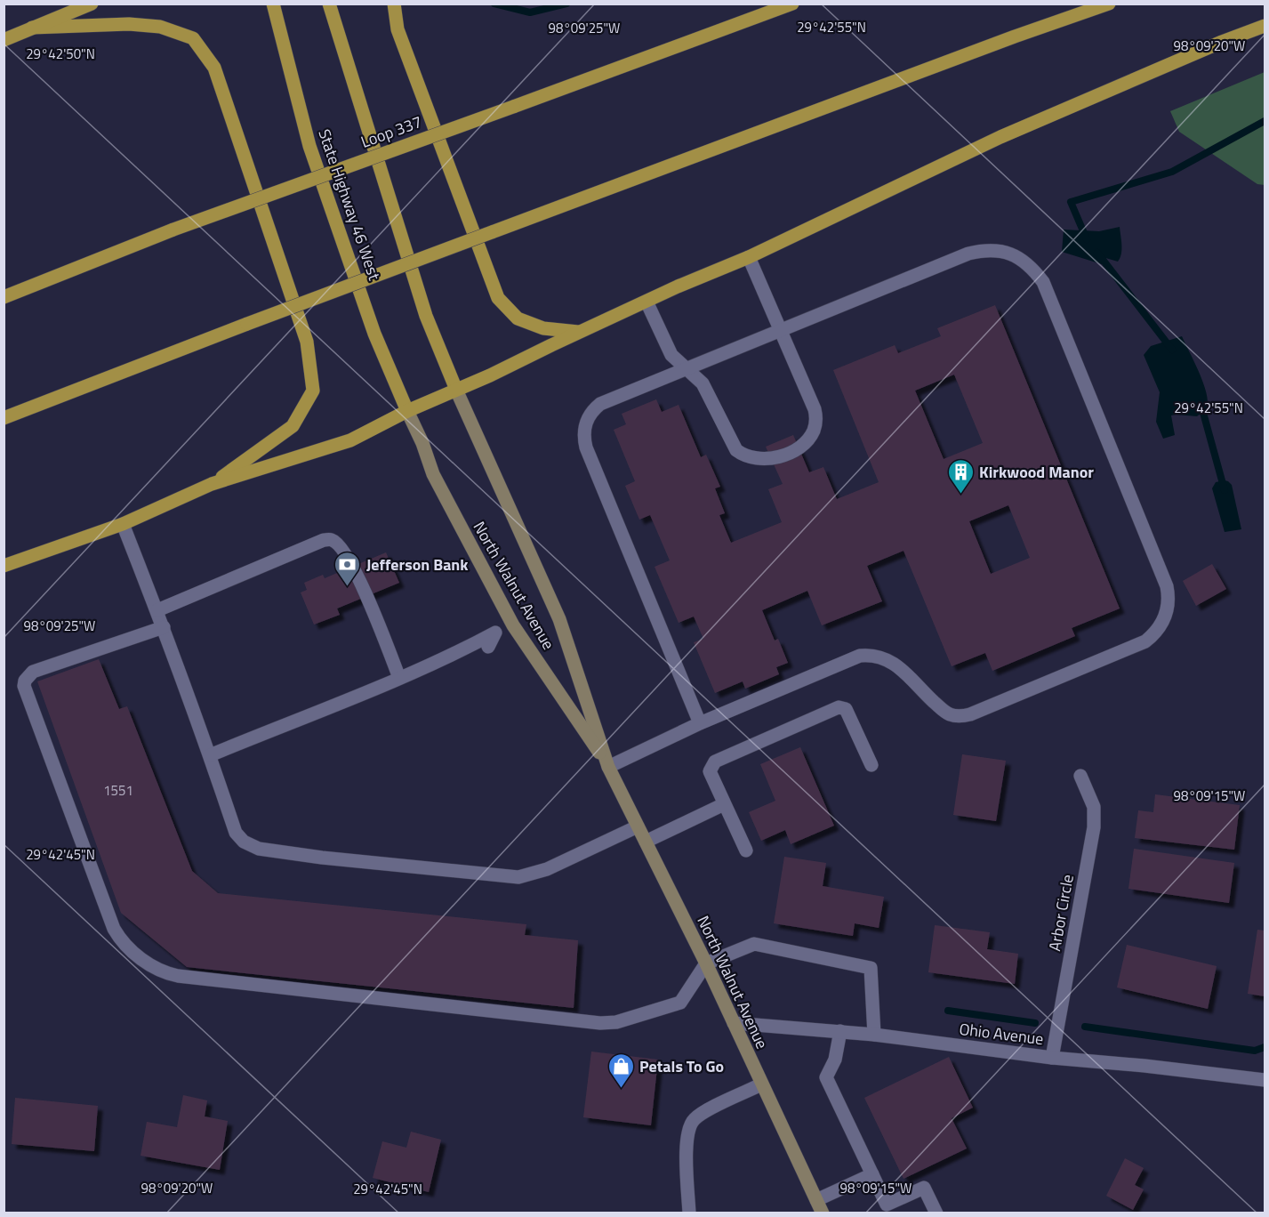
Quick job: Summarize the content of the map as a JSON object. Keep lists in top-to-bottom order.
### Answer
{
  "streets": {
    "main road": ["Loop 337", "State Highway 46 West", "North Walnut Avenue"],
    "street": ["Arbor Circle", "Ohio Avenue"]
  },
  "crossings": [
    ["State Highway 46 West", "North Walnut Avenue"],
    ["North Walnut Avenue", "Ohio Avenue"],
    ["Arbor Circle", "Ohio Avenue"]
  ],
  "places": {
    "building": ["Kirkwood Manor"],
    "bank": ["Jefferson Bank"],
    "shop": ["Petals To Go"]
  },
  "house_numbers": ["1551"],
  "coordinates": [
    "29°42'55\"N",
    "98°09'25\"W",
    "98°09'20\"W",
    "29°42'50\"N",
    "98°09'15\"W",
    "29°42'45\"N"
  ]
}
